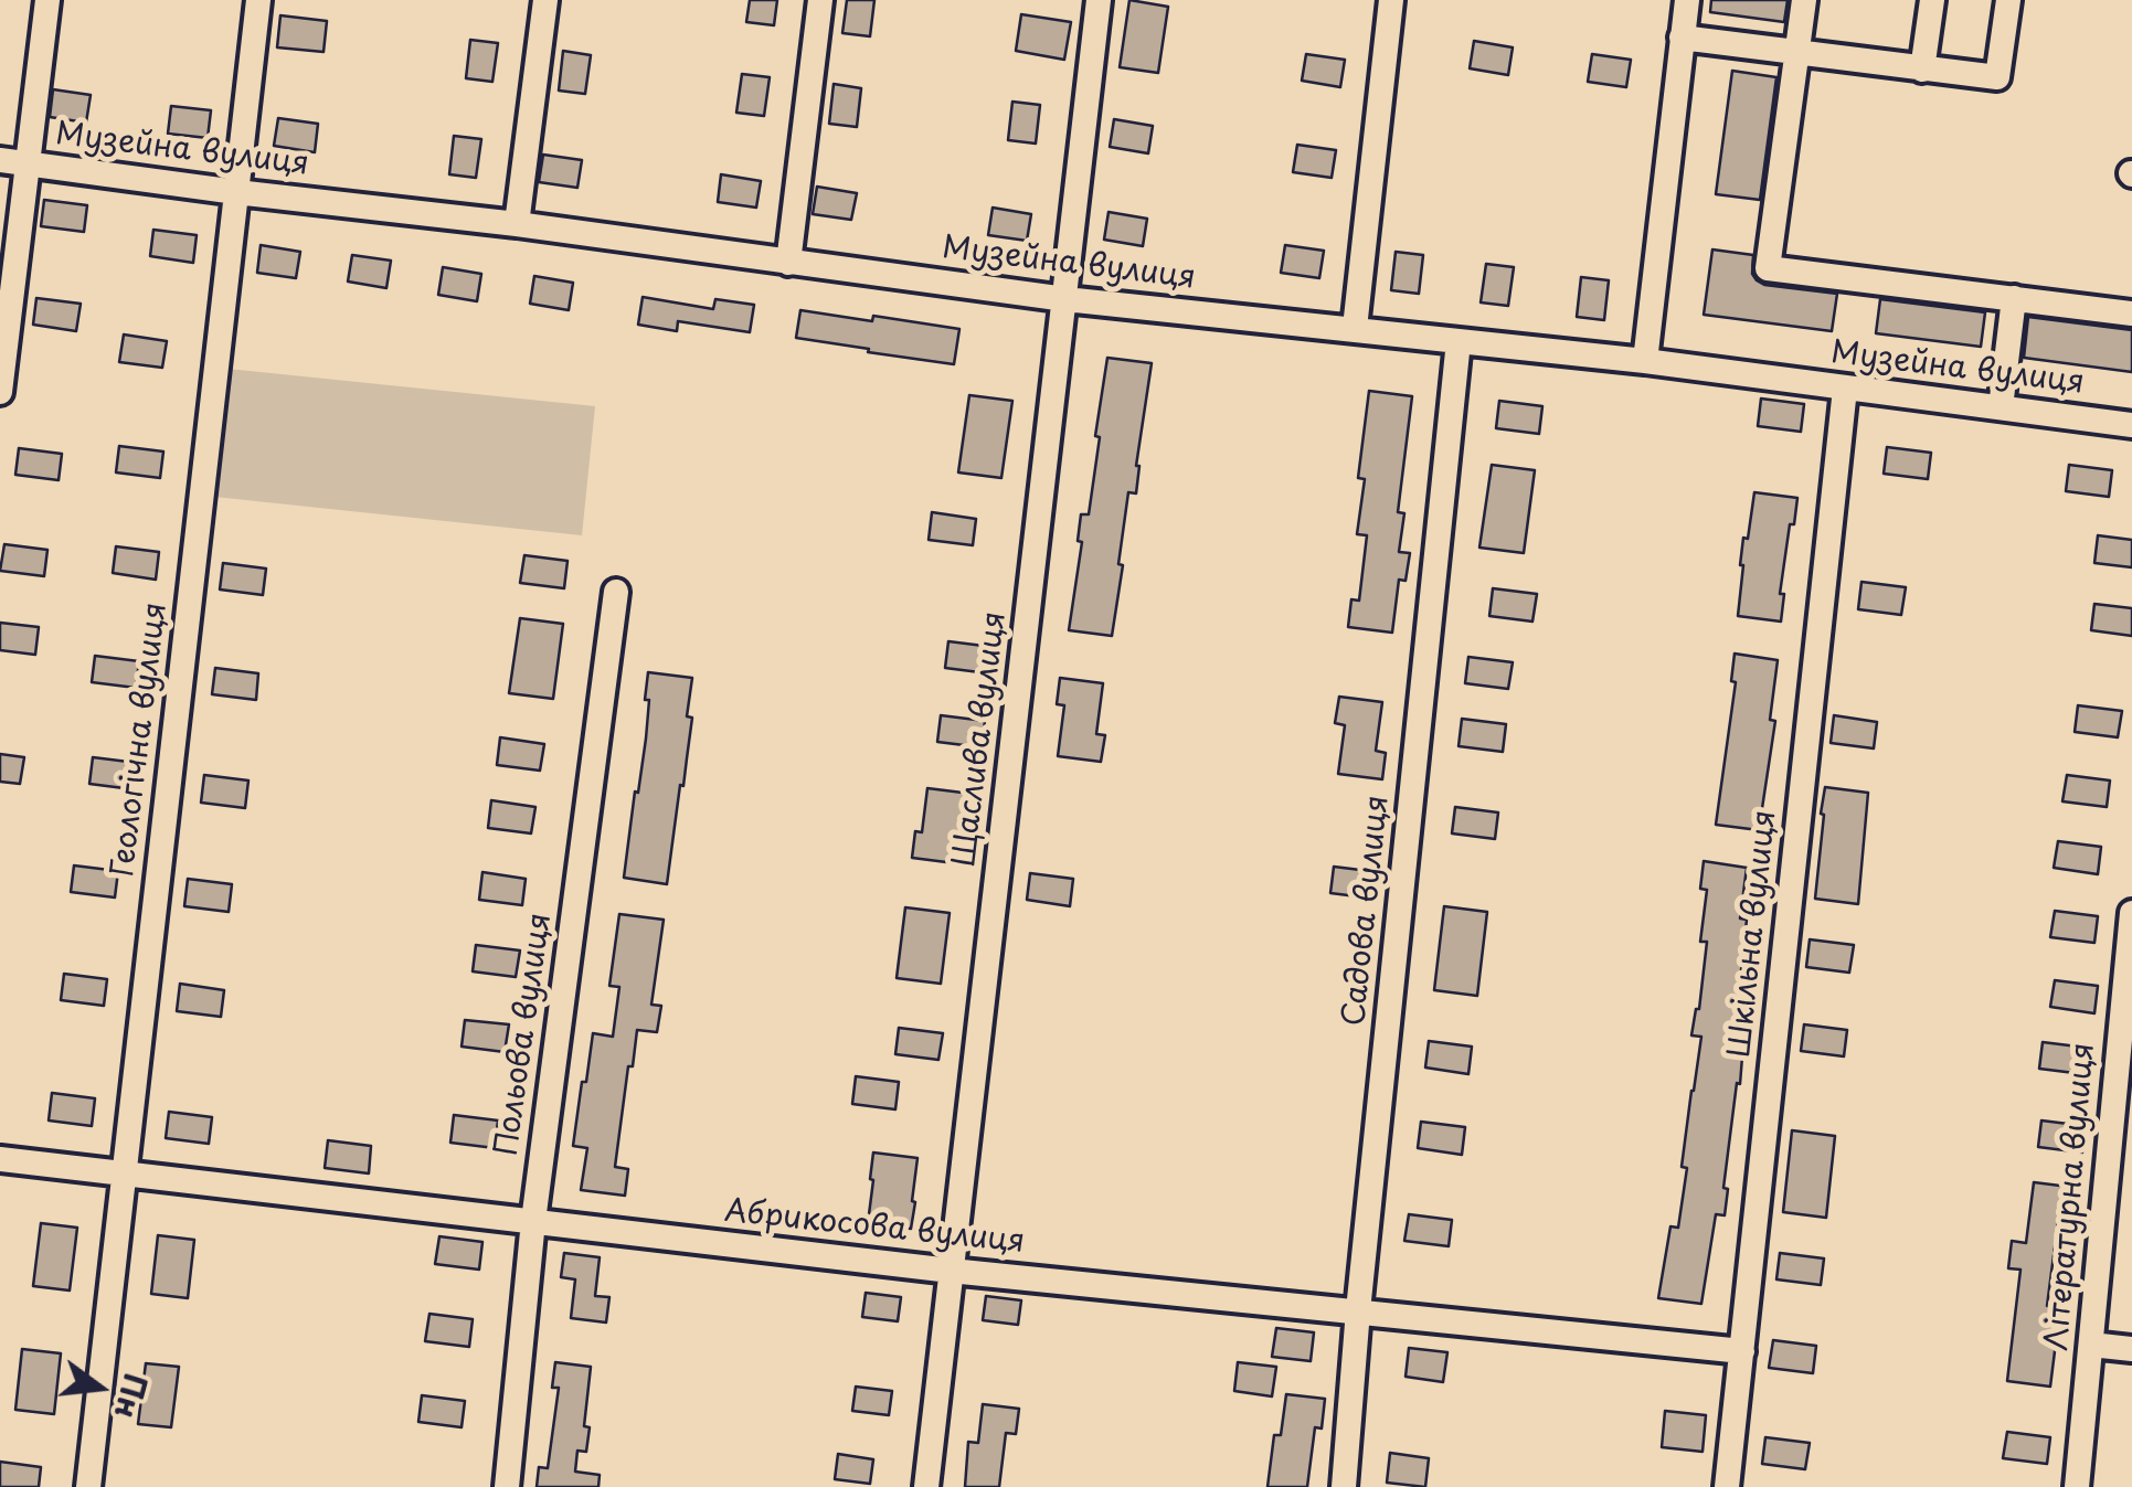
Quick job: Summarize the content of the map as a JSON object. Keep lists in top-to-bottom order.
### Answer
{
  "streets": {
    "street": [
      "Музейна вулиця",
      "Геологічна вулиця",
      "Щаслива вулиця",
      "Садова вулиця",
      "Шкільна вулиця",
      "Польова вулиця",
      "Літературна вулиця",
      "Абрикосова вулиця"
    ]
  },
  "crossings": [
    ["Музейна вулиця", "Геологічна вулиця"],
    ["Музейна вулиця", "Щаслива вулиця"],
    ["Музейна вулиця", "Садова вулиця"],
    ["Музейна вулиця", "Шкільна вулиця"],
    ["Геологічна вулиця", "Абрикосова вулиця"],
    ["Щаслива вулиця", "Абрикосова вулиця"],
    ["Садова вулиця", "Абрикосова вулиця"],
    ["Шкільна вулиця", "Абрикосова вулиця"],
    ["Польова вулиця", "Абрикосова вулиця"]
  ],
  "north": "right"
}
